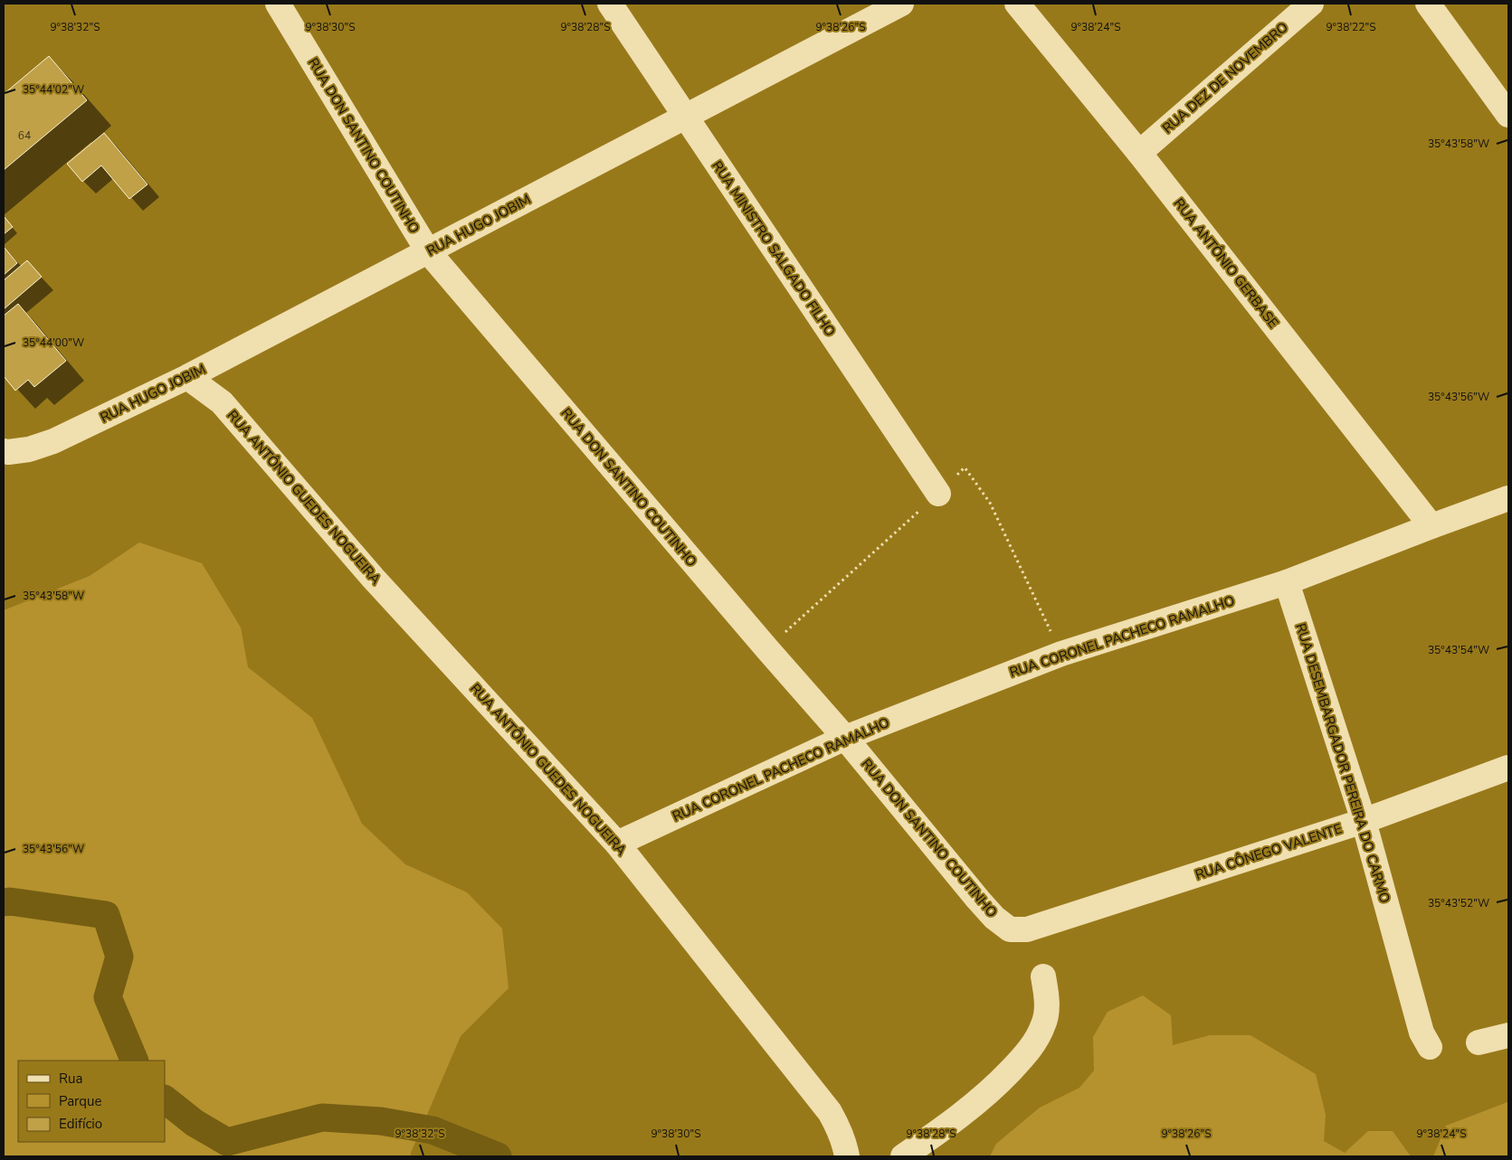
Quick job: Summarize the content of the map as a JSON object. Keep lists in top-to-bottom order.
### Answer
{
  "streets": {
    "street": [
      "RUA DEZ DE NOVEMBRO",
      "RUA DON SANTINO COUTINHO",
      "RUA HUGO JOBIM",
      "RUA MINISTRO SALGADO FILHO",
      "RUA ANTÔNIO GERBASE",
      "RUA ANTÔNIO GUEDES NOGUEIRA",
      "RUA CORONEL PACHECO RAMALHO",
      "RUA DESEMBARGADOR PEREIRA DO CARMO",
      "RUA CÔNEGO VALENTE"
    ]
  },
  "crossings": [
    ["RUA DEZ DE NOVEMBRO", "RUA ANTÔNIO GERBASE"],
    ["RUA DON SANTINO COUTINHO", "RUA HUGO JOBIM"],
    ["RUA DON SANTINO COUTINHO", "RUA CORONEL PACHECO RAMALHO"],
    ["RUA DON SANTINO COUTINHO", "RUA CÔNEGO VALENTE"],
    ["RUA HUGO JOBIM", "RUA MINISTRO SALGADO FILHO"],
    ["RUA HUGO JOBIM", "RUA ANTÔNIO GUEDES NOGUEIRA"],
    ["RUA ANTÔNIO GERBASE", "RUA CORONEL PACHECO RAMALHO"],
    ["RUA ANTÔNIO GUEDES NOGUEIRA", "RUA CORONEL PACHECO RAMALHO"],
    ["RUA CORONEL PACHECO RAMALHO", "RUA DESEMBARGADOR PEREIRA DO CARMO"],
    ["RUA DESEMBARGADOR PEREIRA DO CARMO", "RUA CÔNEGO VALENTE"]
  ],
  "house_numbers": ["64"],
  "legend": ["Rua", "Parque", "Edifício"],
  "coordinates": [
    "9°38'32\"S",
    "9°38'30\"S",
    "9°38'28\"S",
    "9°38'26\"S",
    "9°38'24\"S",
    "9°38'22\"S",
    "35°44'02\"W",
    "35°43'58\"W",
    "35°44'00\"W",
    "35°43'56\"W",
    "35°43'54\"W",
    "35°43'52\"W"
  ]
}
